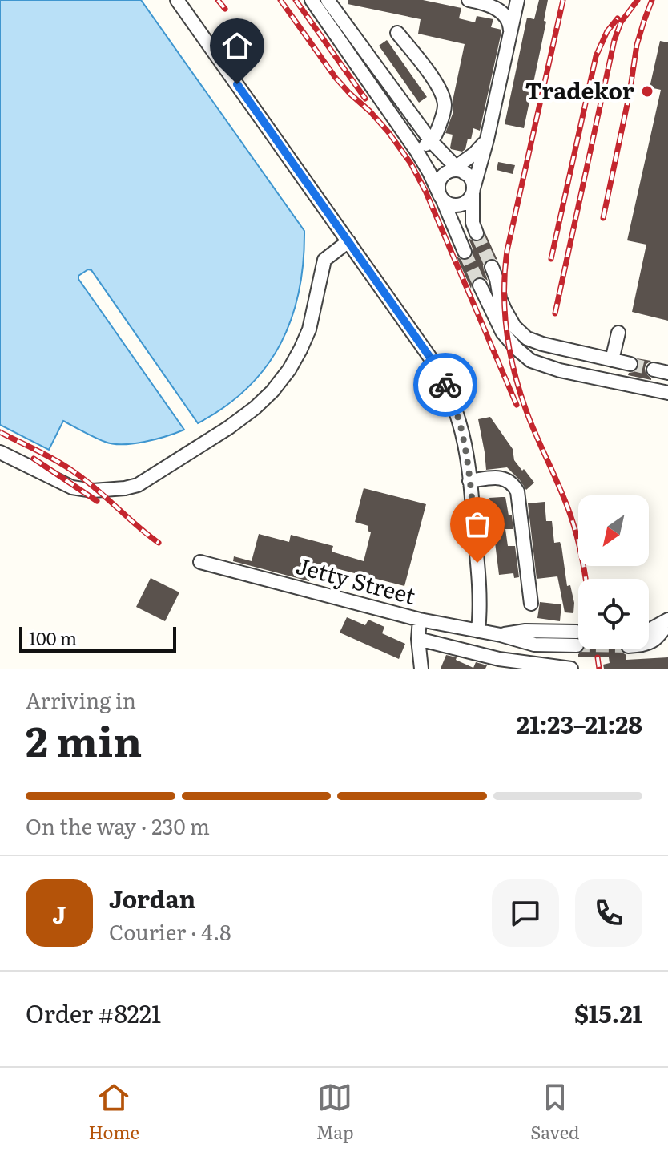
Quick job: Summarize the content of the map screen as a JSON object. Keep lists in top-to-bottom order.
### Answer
{
  "streets": {
    "lane": ["Jetty Street"]
  },
  "places": ["Tradekor"],
  "scale_bar": "100 m",
  "north": "bottom left",
  "page": {
    "scale": "100 m",
    "heading": ["2 min", "Arriving in", "21:23–21:28"],
    "panel": [
      "Jordan",
      "Courier · 4.8",
      "Order #8221",
      "$15.21"
    ],
    "bar": "On the way · 230 m",
    "round": "J",
    "tabs": ["Home", "Map", "Saved"]
  }
}
